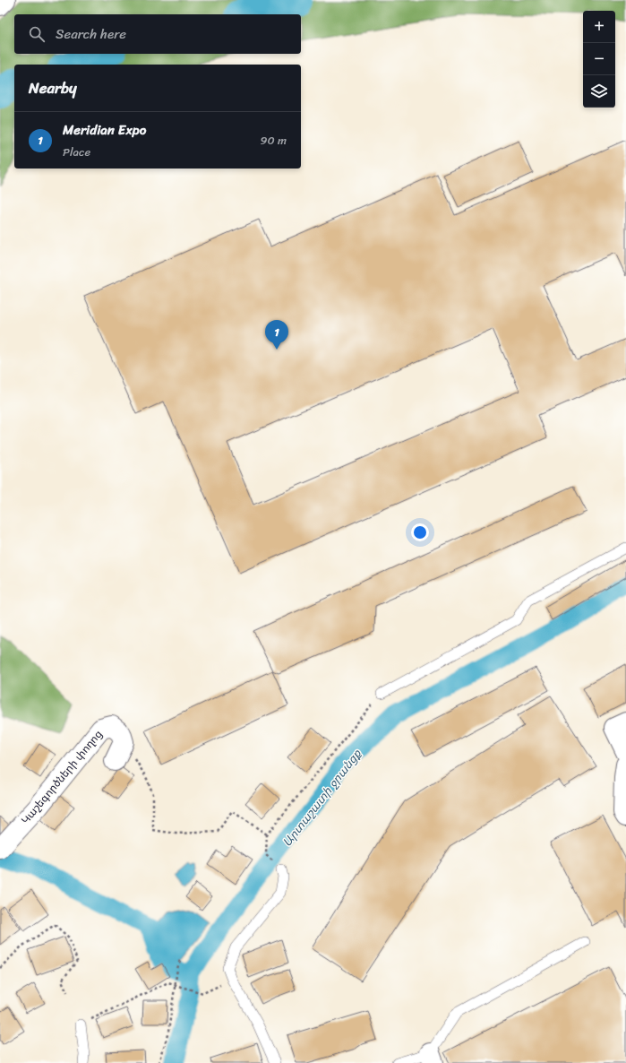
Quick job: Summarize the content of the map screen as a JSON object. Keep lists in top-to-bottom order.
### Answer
{
  "streets": {
    "street": ["Կաշեգործների փողոց"]
  },
  "water": ["Արտաշատի ջրանցք"],
  "page": {
    "map_buttons": ["+", "−"],
    "search": "Search here",
    "heading": "Nearby",
    "list": [
      {
        "mark": "1",
        "name": "Meridian Expo",
        "note": "Place",
        "value": "90 m"
      }
    ],
    "pins": "1"
  }
}
